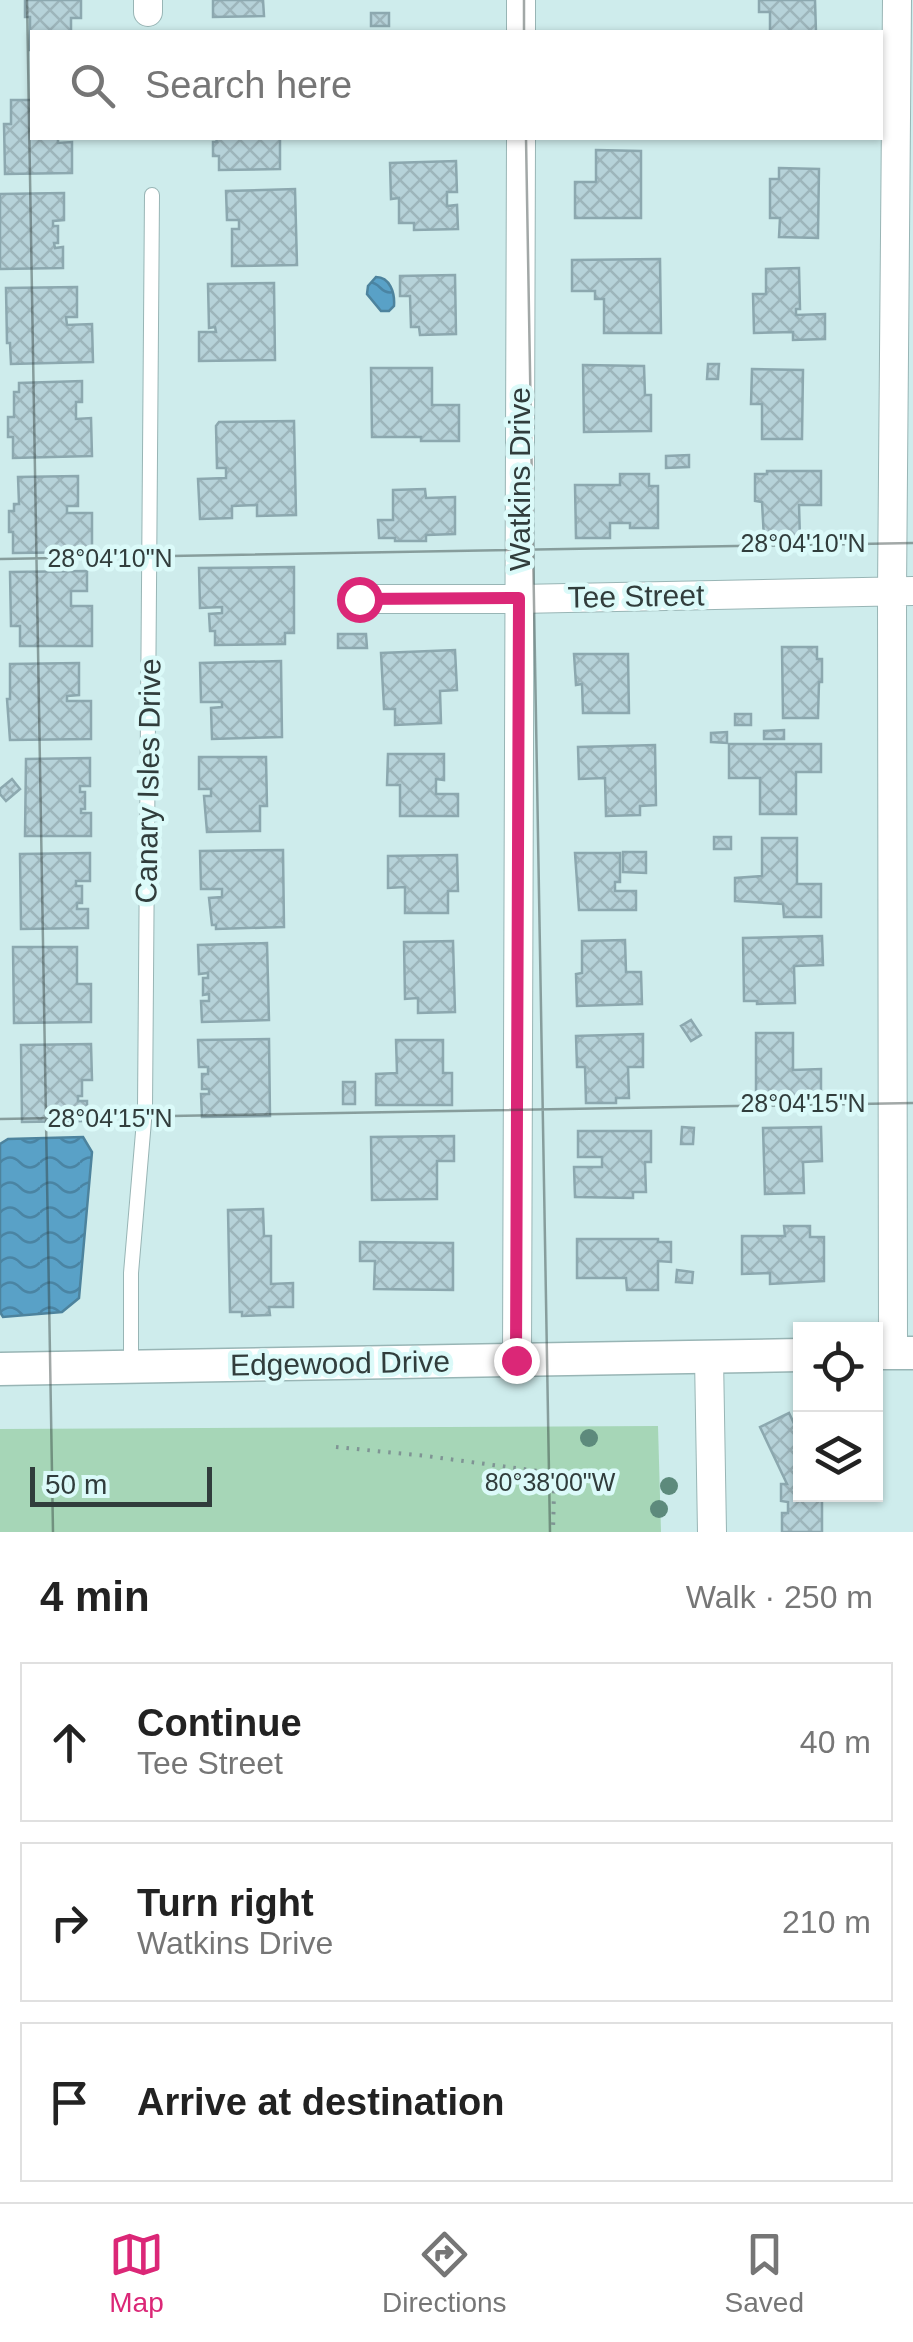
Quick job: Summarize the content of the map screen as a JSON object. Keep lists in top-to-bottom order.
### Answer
{
  "streets": {
    "street": ["Watkins Drive", "Tee Street", "Edgewood Drive"],
    "lane": ["Canary Isles Drive"]
  },
  "crossings": [
    ["Watkins Drive", "Tee Street"],
    ["Watkins Drive", "Edgewood Drive"],
    ["Canary Isles Drive", "Edgewood Drive"]
  ],
  "scale_bar": "50 m",
  "page": {
    "search": "Search here",
    "scale": "50 m",
    "heading": ["4 min", "Walk · 250 m"],
    "list": [
      ["Continue", "Tee Street", "40 m"],
      ["Turn right", "Watkins Drive", "210 m"],
      "Arrive at destination"
    ],
    "nav": ["Map", "Directions", "Saved"]
  },
  "coordinates": ["28°04'10\"N", "28°04'15\"N", "80°38'00\"W"]
}
